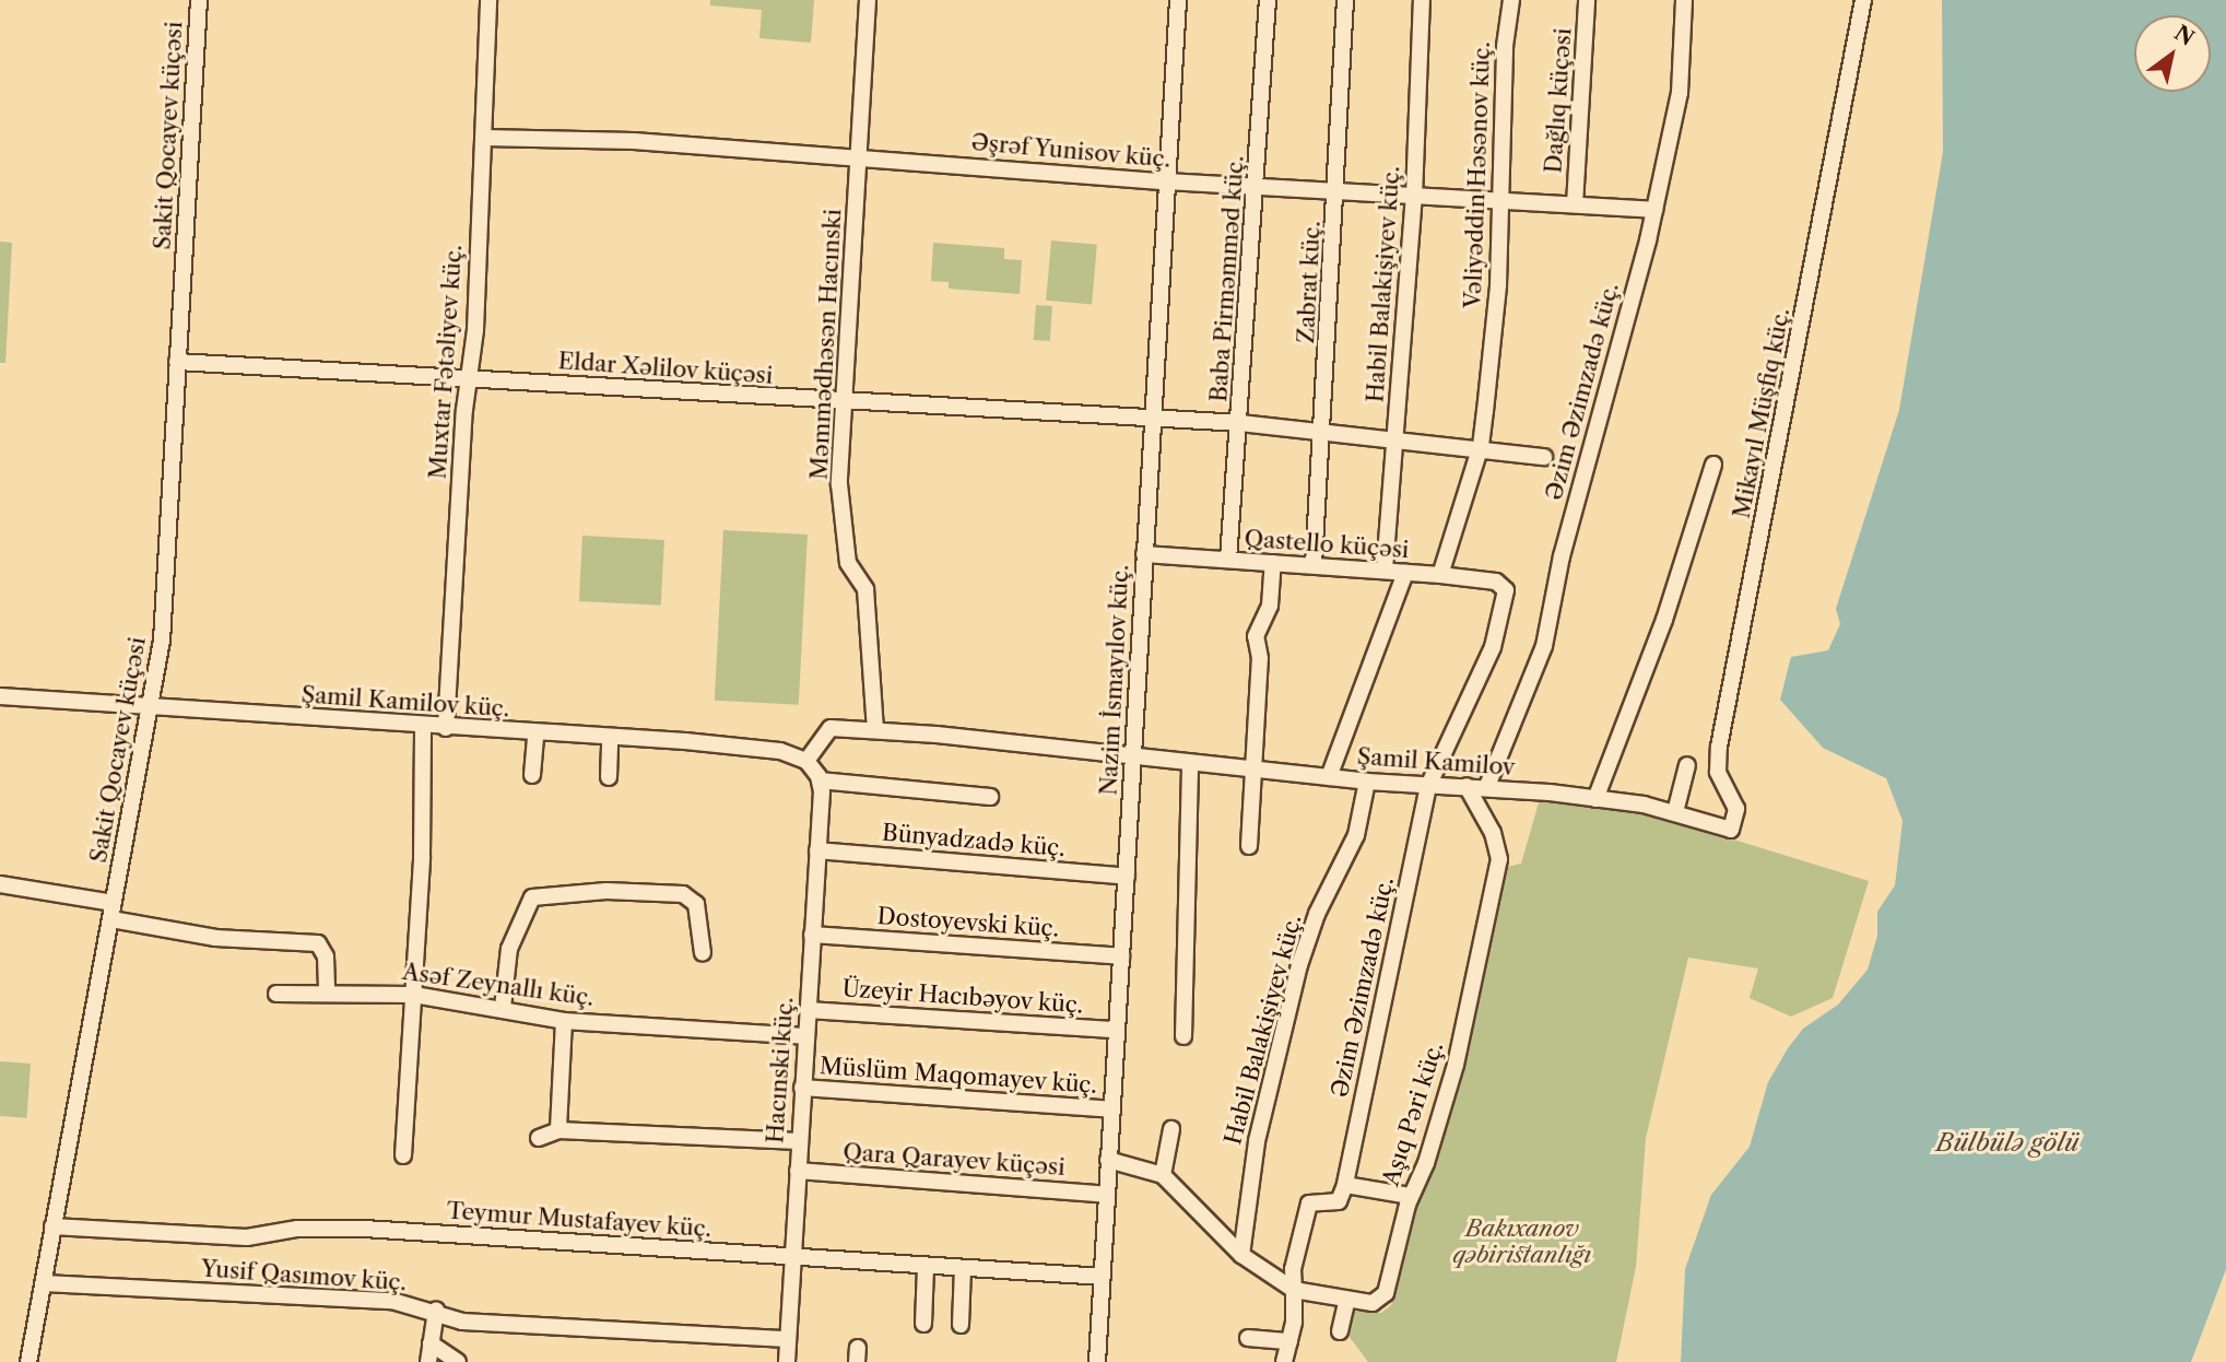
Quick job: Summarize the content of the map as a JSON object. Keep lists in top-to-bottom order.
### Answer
{
  "streets": {
    "street": [
      "Dağlıq küçəsi",
      "Sakit Qocayev küçəsi",
      "Əşrəf Yunisov küç.",
      "Vəliyəddin Həsənov küç.",
      "Baba Pirməmməd küç.",
      "Zabrat küç.",
      "Habil Balakişiyev küç.",
      "Məmmədhəsən Hacınski",
      "Muxtar Fətəliyev küç.",
      "Eldar Xəlilov küçəsi",
      "Əzim Əzimzadə küç.",
      "Mikayıl Müşfiq küç.",
      "Qastello küçəsi",
      "Nazim İsmayılov küç.",
      "Şamil Kamilov küç.",
      "Şamil Kamilov",
      "Bünyadzadə küç.",
      "Dostoyevski küç.",
      "Asəf Zeynallı küç.",
      "Üzeyir Hacıbəyov küç.",
      "Hacınski küç.",
      "Müslüm Maqomayev küç.",
      "Aşıq Pəri küç.",
      "Qara Qarayev küçəsi",
      "Teymur Mustafayev küç.",
      "Yusif Qasımov küç."
    ]
  },
  "crossings": [
    ["Dağlıq küçəsi", "Əşrəf Yunisov küç."],
    ["Sakit Qocayev küçəsi", "Eldar Xəlilov küçəsi"],
    ["Sakit Qocayev küçəsi", "Şamil Kamilov küç."],
    ["Sakit Qocayev küçəsi", "Teymur Mustafayev küç."],
    ["Sakit Qocayev küçəsi", "Yusif Qasımov küç."],
    ["Əşrəf Yunisov küç.", "Vəliyəddin Həsənov küç."],
    ["Əşrəf Yunisov küç.", "Baba Pirməmməd küç."],
    ["Əşrəf Yunisov küç.", "Zabrat küç."],
    ["Əşrəf Yunisov küç.", "Habil Balakişiyev küç."],
    ["Əşrəf Yunisov küç.", "Məmmədhəsən Hacınski"],
    ["Əşrəf Yunisov küç.", "Muxtar Fətəliyev küç."],
    ["Əşrəf Yunisov küç.", "Əzim Əzimzadə küç."],
    ["Əşrəf Yunisov küç.", "Nazim İsmayılov küç."],
    ["Vəliyəddin Həsənov küç.", "Eldar Xəlilov küçəsi"],
    ["Vəliyəddin Həsənov küç.", "Qastello küçəsi"],
    ["Baba Pirməmməd küç.", "Eldar Xəlilov küçəsi"],
    ["Baba Pirməmməd küç.", "Qastello küçəsi"],
    ["Zabrat küç.", "Eldar Xəlilov küçəsi"],
    ["Zabrat küç.", "Qastello küçəsi"],
    ["Habil Balakişiyev küç.", "Eldar Xəlilov küçəsi"],
    ["Habil Balakişiyev küç.", "Qastello küçəsi"],
    ["Habil Balakişiyev küç.", "Şamil Kamilov"],
    ["Məmmədhəsən Hacınski", "Eldar Xəlilov küçəsi"],
    ["Muxtar Fətəliyev küç.", "Eldar Xəlilov küçəsi"],
    ["Muxtar Fətəliyev küç.", "Şamil Kamilov küç."],
    ["Eldar Xəlilov küçəsi", "Nazim İsmayılov küç."],
    ["Əzim Əzimzadə küç.", "Qastello küçəsi"],
    ["Əzim Əzimzadə küç.", "Şamil Kamilov"],
    ["Mikayıl Müşfiq küç.", "Şamil Kamilov"],
    ["Qastello küçəsi", "Nazim İsmayılov küç."],
    ["Nazim İsmayılov küç.", "Şamil Kamilov"],
    ["Nazim İsmayılov küç.", "Bünyadzadə küç."],
    ["Nazim İsmayılov küç.", "Dostoyevski küç."],
    ["Nazim İsmayılov küç.", "Üzeyir Hacıbəyov küç."],
    ["Nazim İsmayılov küç.", "Müslüm Maqomayev küç."],
    ["Nazim İsmayılov küç.", "Qara Qarayev küçəsi"],
    ["Nazim İsmayılov küç.", "Teymur Mustafayev küç."],
    ["Şamil Kamilov", "Aşıq Pəri küç."],
    ["Bünyadzadə küç.", "Hacınski küç."],
    ["Dostoyevski küç.", "Hacınski küç."],
    ["Asəf Zeynallı küç.", "Hacınski küç."],
    ["Üzeyir Hacıbəyov küç.", "Hacınski küç."],
    ["Hacınski küç.", "Müslüm Maqomayev küç."],
    ["Hacınski küç.", "Qara Qarayev küçəsi"],
    ["Hacınski küç.", "Teymur Mustafayev küç."],
    ["Hacınski küç.", "Yusif Qasımov küç."]
  ],
  "water": ["Bülbülə gölü"],
  "parks": ["Bakıxanov qəbiristanlığı"],
  "north": "top right"
}
